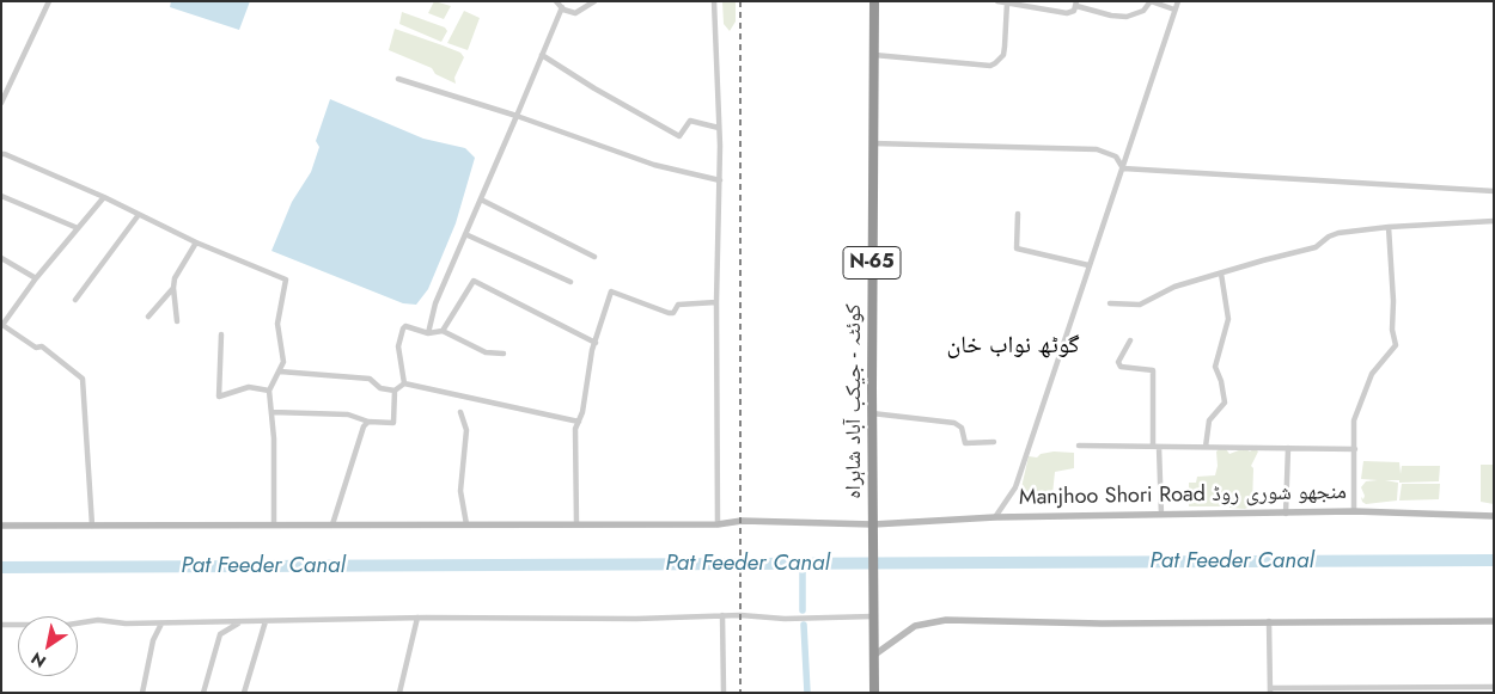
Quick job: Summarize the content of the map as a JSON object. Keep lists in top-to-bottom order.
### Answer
{
  "streets": {
    "highway": ["N-65", "کوئٹہ - جیکب آباد شاہراہ"],
    "street": ["Manjhoo Shori Road منجھو شوری روڈ"]
  },
  "crossings": [
    ["کوئٹہ - جیکب آباد شاہراہ", "Manjhoo Shori Road منجھو شوری روڈ"]
  ],
  "districts": ["گوٹھ نواب خان"],
  "water": ["Pat Feeder Canal"],
  "north": "bottom left"
}
